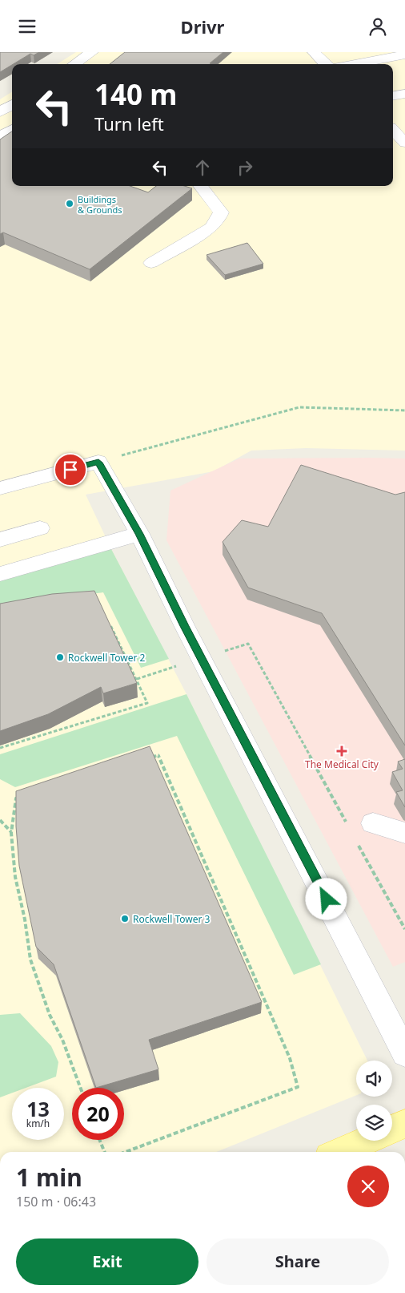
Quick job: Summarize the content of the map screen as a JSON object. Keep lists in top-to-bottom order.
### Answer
{
  "places": {
    "other": ["Buildings & Grounds", "Rockwell Tower 2", "Rockwell Tower 3"],
    "health": ["The Medical City"]
  },
  "page": {
    "header": "Drivr",
    "turn": ["140 m", "Turn left"],
    "speed": "13 km/h",
    "limit": "20",
    "heading": ["1 min", "150 m · 06:43"],
    "buttons": ["Exit", "Share"]
  }
}
